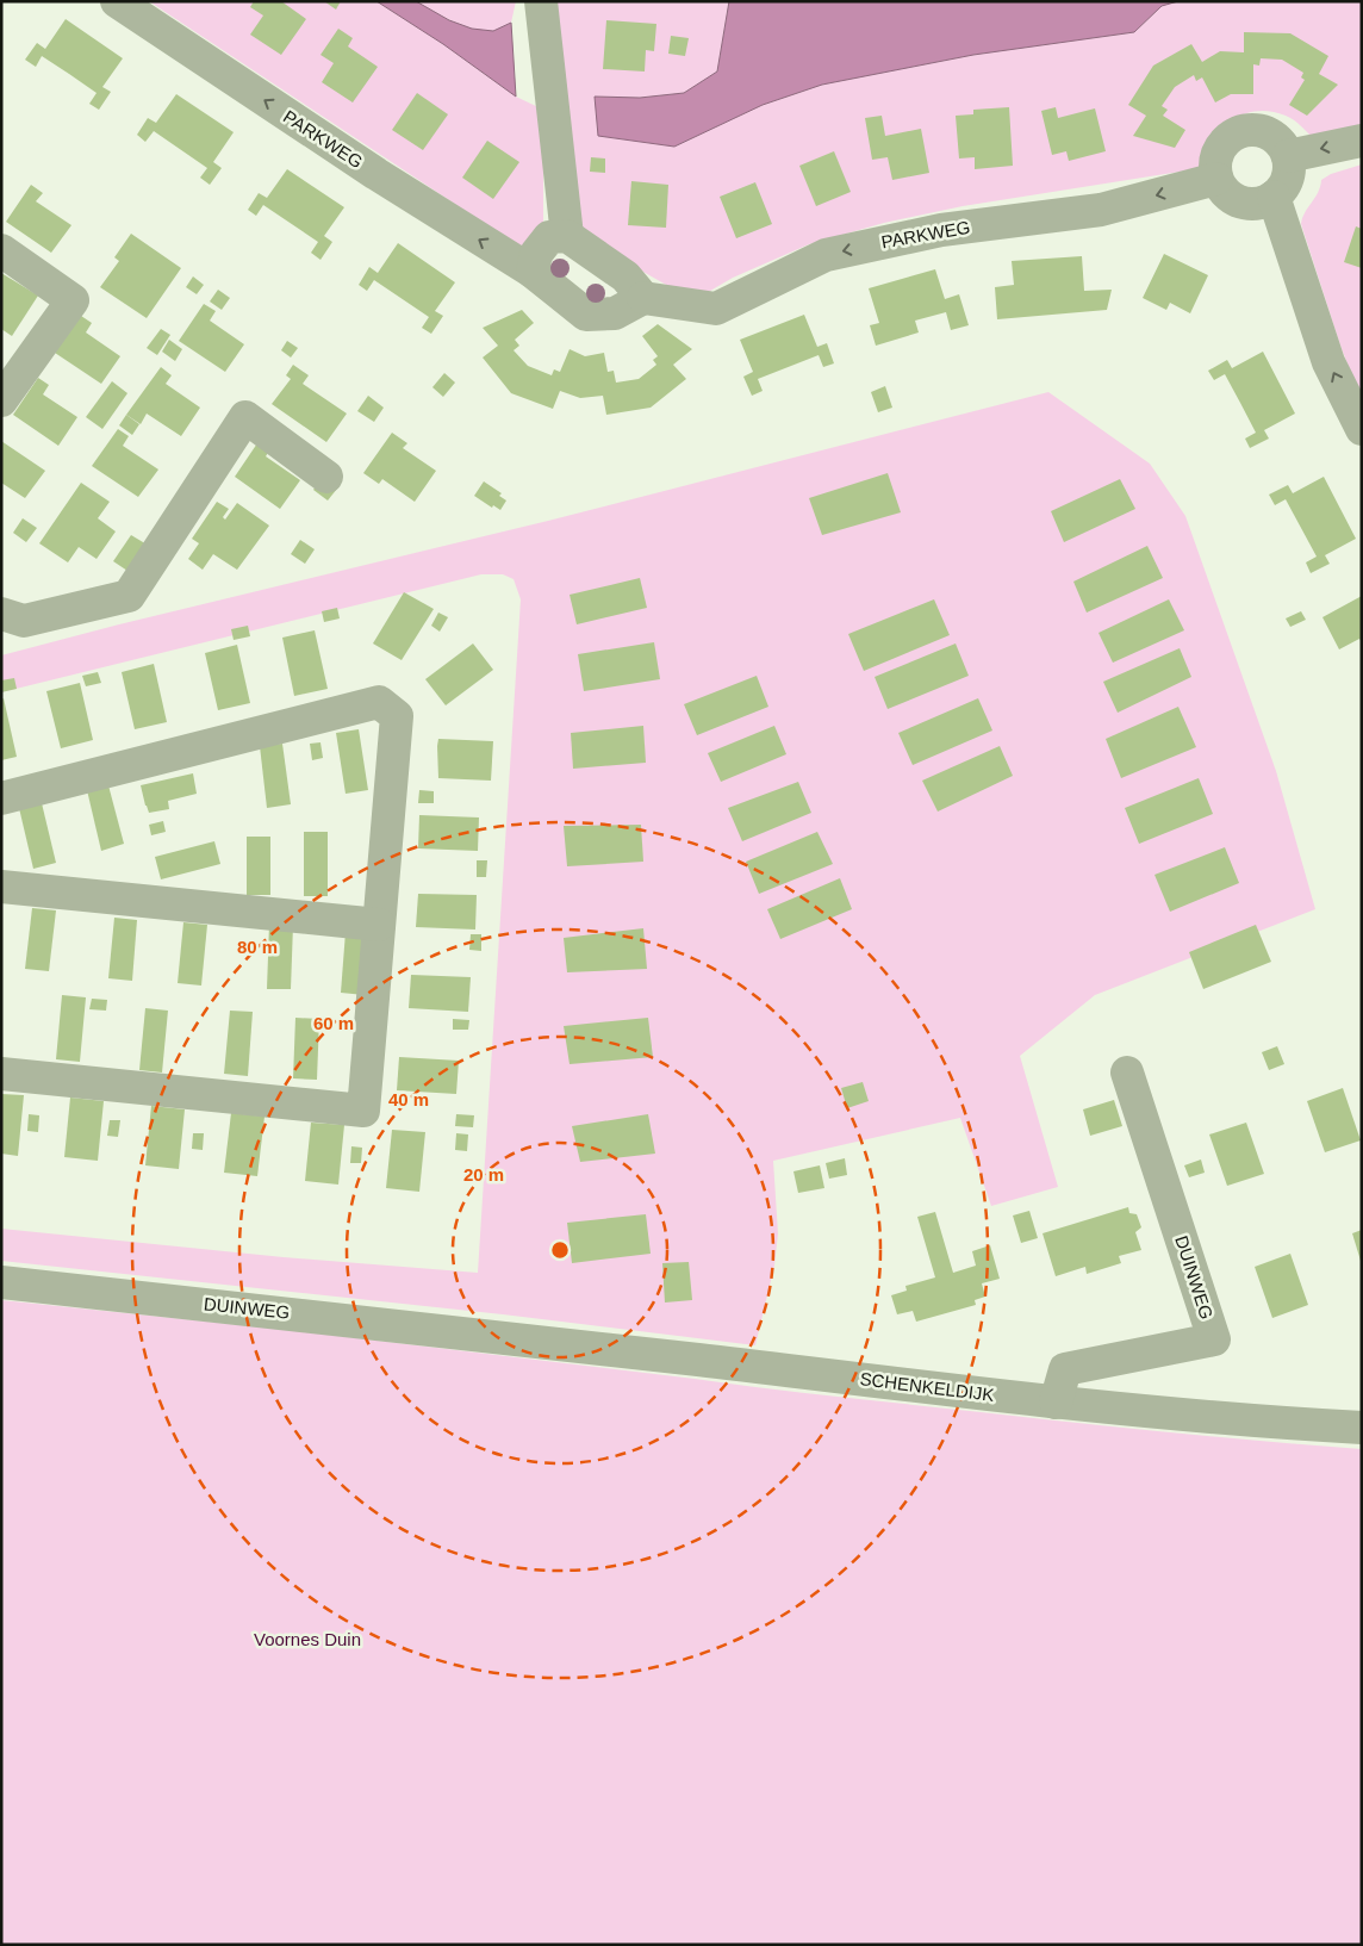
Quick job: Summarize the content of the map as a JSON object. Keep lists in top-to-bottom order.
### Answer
{
  "streets": {
    "street": ["PARKWEG", "DUINWEG", "SCHENKELDIJK"]
  },
  "crossings": [
    ["DUINWEG", "SCHENKELDIJK"]
  ],
  "one_way": ["PARKWEG"],
  "parks": ["Voornes Duin"],
  "rings": [
    "80 m",
    "60 m",
    "40 m",
    "20 m"
  ]
}
